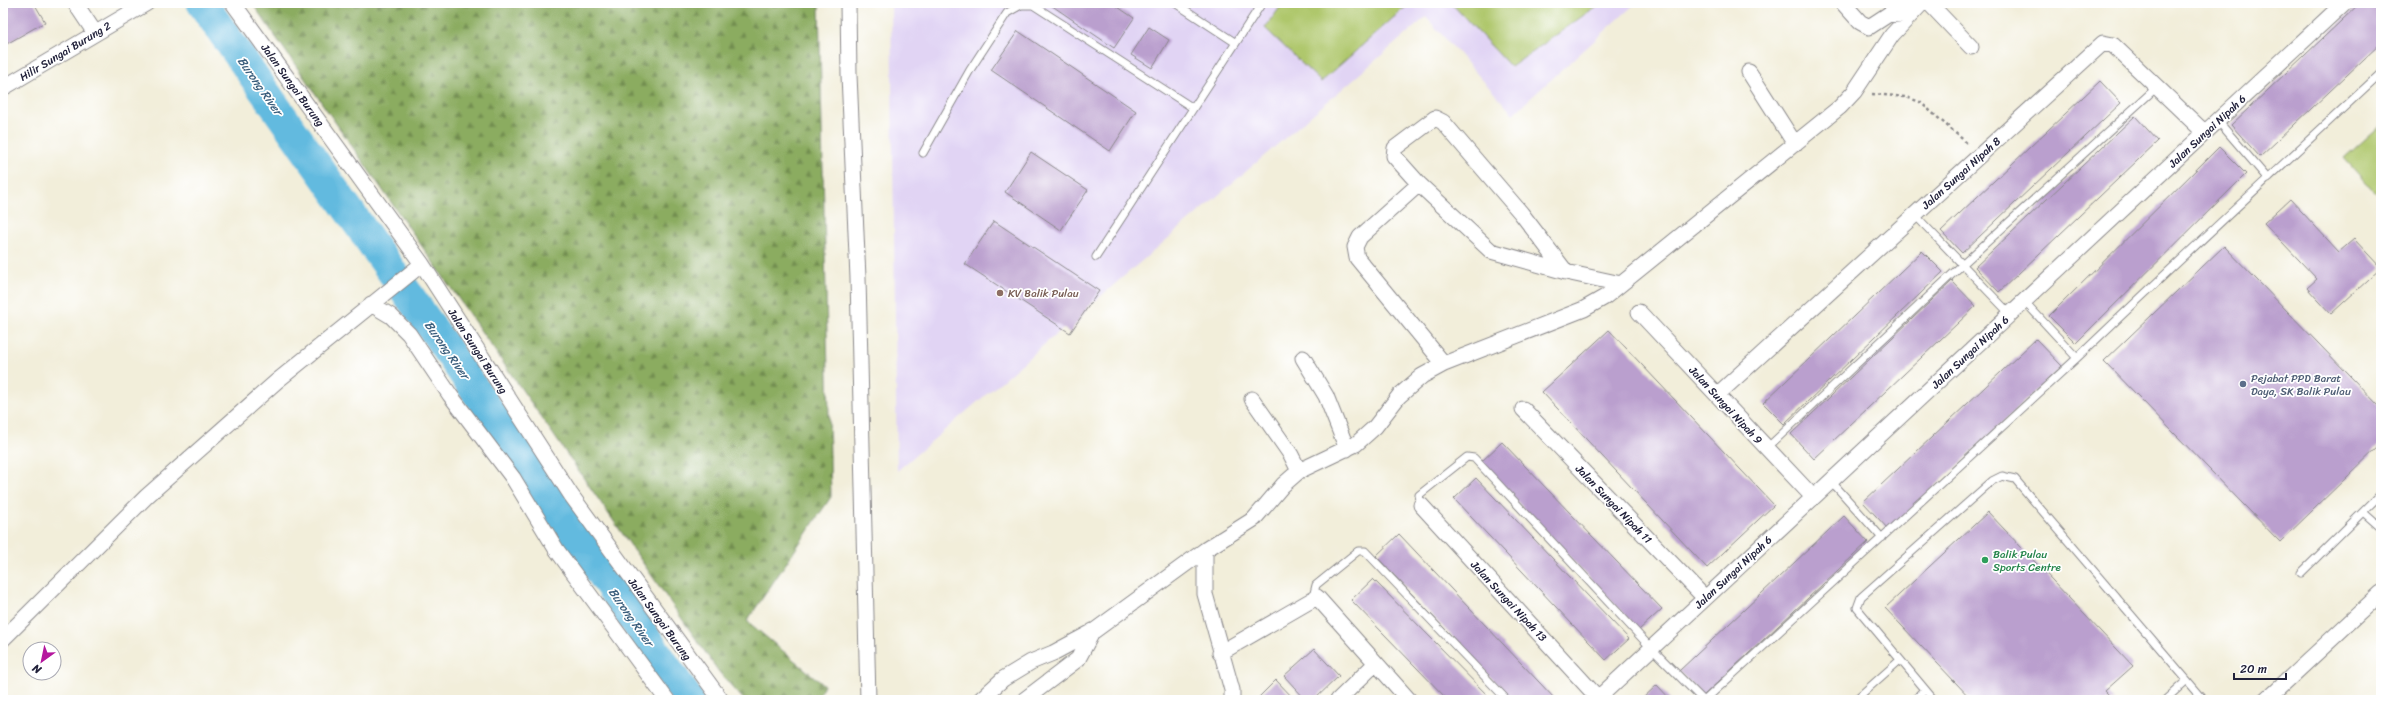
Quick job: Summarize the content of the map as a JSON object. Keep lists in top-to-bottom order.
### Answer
{
  "streets": {
    "street": [
      "Hilir Sungai Burung 2",
      "Jalan Sungai Burung",
      "Jalan Sungai Nipah 6",
      "Jalan Sungai Nipah 8",
      "Jalan Sungai Nipah 9",
      "Jalan Sungai Nipah 11",
      "Jalan Sungai Nipah 13"
    ]
  },
  "crossings": [
    ["Jalan Sungai Nipah 6", "Jalan Sungai Nipah 8"],
    ["Jalan Sungai Nipah 6", "Jalan Sungai Nipah 9"],
    ["Jalan Sungai Nipah 6", "Jalan Sungai Nipah 11"],
    ["Jalan Sungai Nipah 6", "Jalan Sungai Nipah 13"],
    ["Jalan Sungai Nipah 8", "Jalan Sungai Nipah 9"]
  ],
  "water": ["Burong River"],
  "places": ["KV Balik Pulau", "Pejabat PPD Barat Daya, SK Balik Pulau", "Balik Pulau Sports Centre"],
  "scale_bar": "20 m",
  "north": "bottom left"
}
